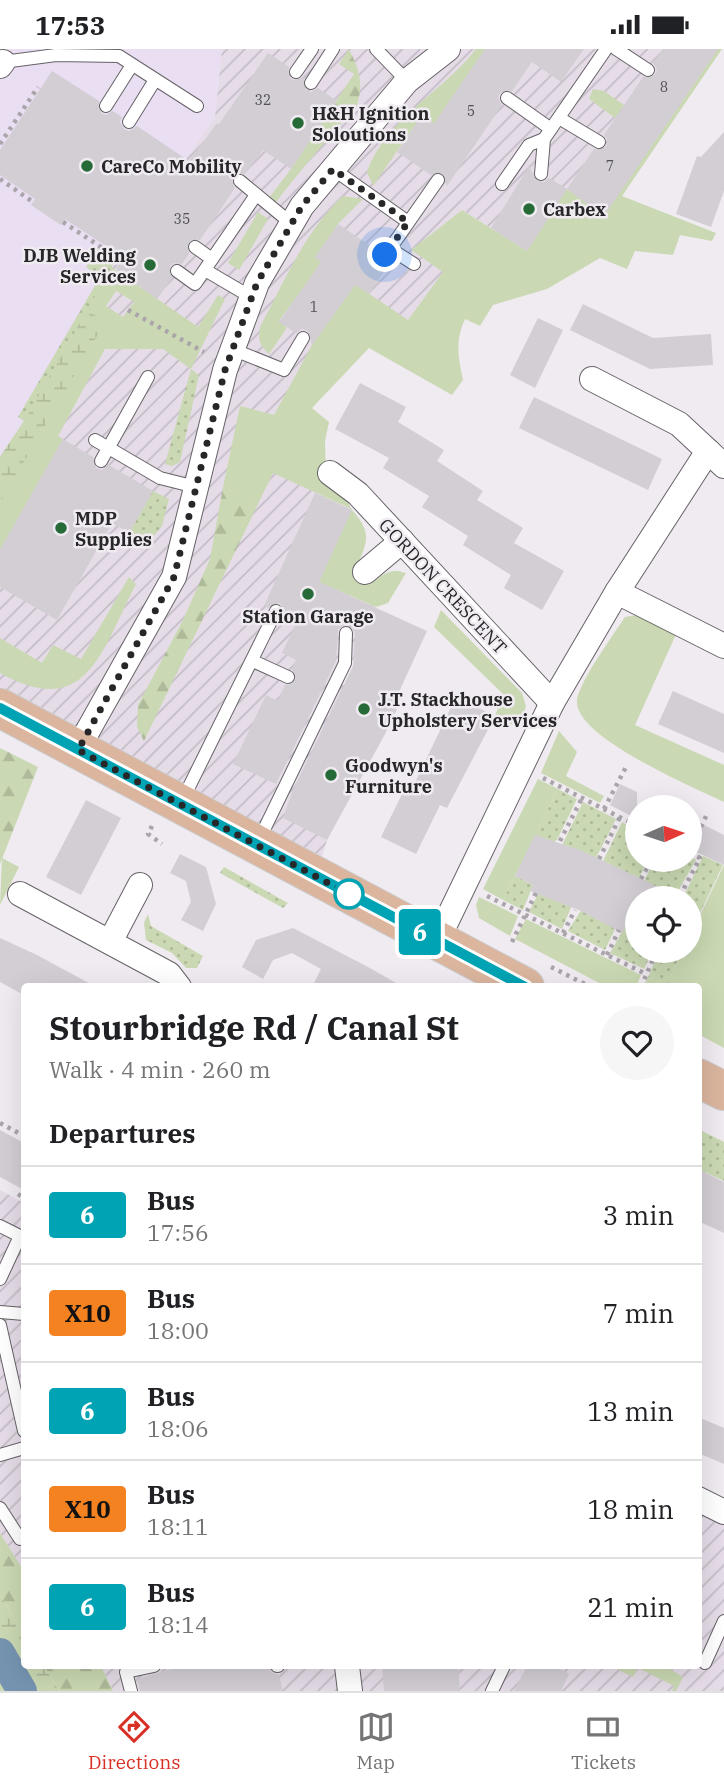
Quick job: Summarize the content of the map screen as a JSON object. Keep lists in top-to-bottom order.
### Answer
{
  "streets": {
    "street": ["GORDON CRESCENT"]
  },
  "places": [
    "H&H Ignition Soloutions",
    "CareCo Mobility",
    "Carbex",
    "DJB Welding Services",
    "MDP Supplies",
    "Station Garage",
    "J.T. Stackhouse Upholstery Services",
    "Goodwyn's Furniture"
  ],
  "lines": ["bus line 6"],
  "house_numbers": [
    "8",
    "32",
    "5",
    "7",
    "35",
    "1"
  ],
  "north": "right",
  "page": {
    "status": "17:53",
    "on_map": "6",
    "heading": [
      ["Stourbridge Rd / Canal St", "Walk · 4 min · 260 m"],
      "Departures"
    ],
    "list": [
      {
        "mark": "6",
        "name": "Bus",
        "note": "17:56",
        "value": "3 min"
      },
      {
        "mark": "X10",
        "name": "Bus",
        "note": "18:00",
        "value": "7 min"
      },
      {
        "mark": "6",
        "name": "Bus",
        "note": "18:06",
        "value": "13 min"
      },
      {
        "mark": "X10",
        "name": "Bus",
        "note": "18:11",
        "value": "18 min"
      },
      {
        "mark": "6",
        "name": "Bus",
        "note": "18:14",
        "value": "21 min"
      }
    ],
    "tabs": ["Directions", "Map", "Tickets"]
  }
}
